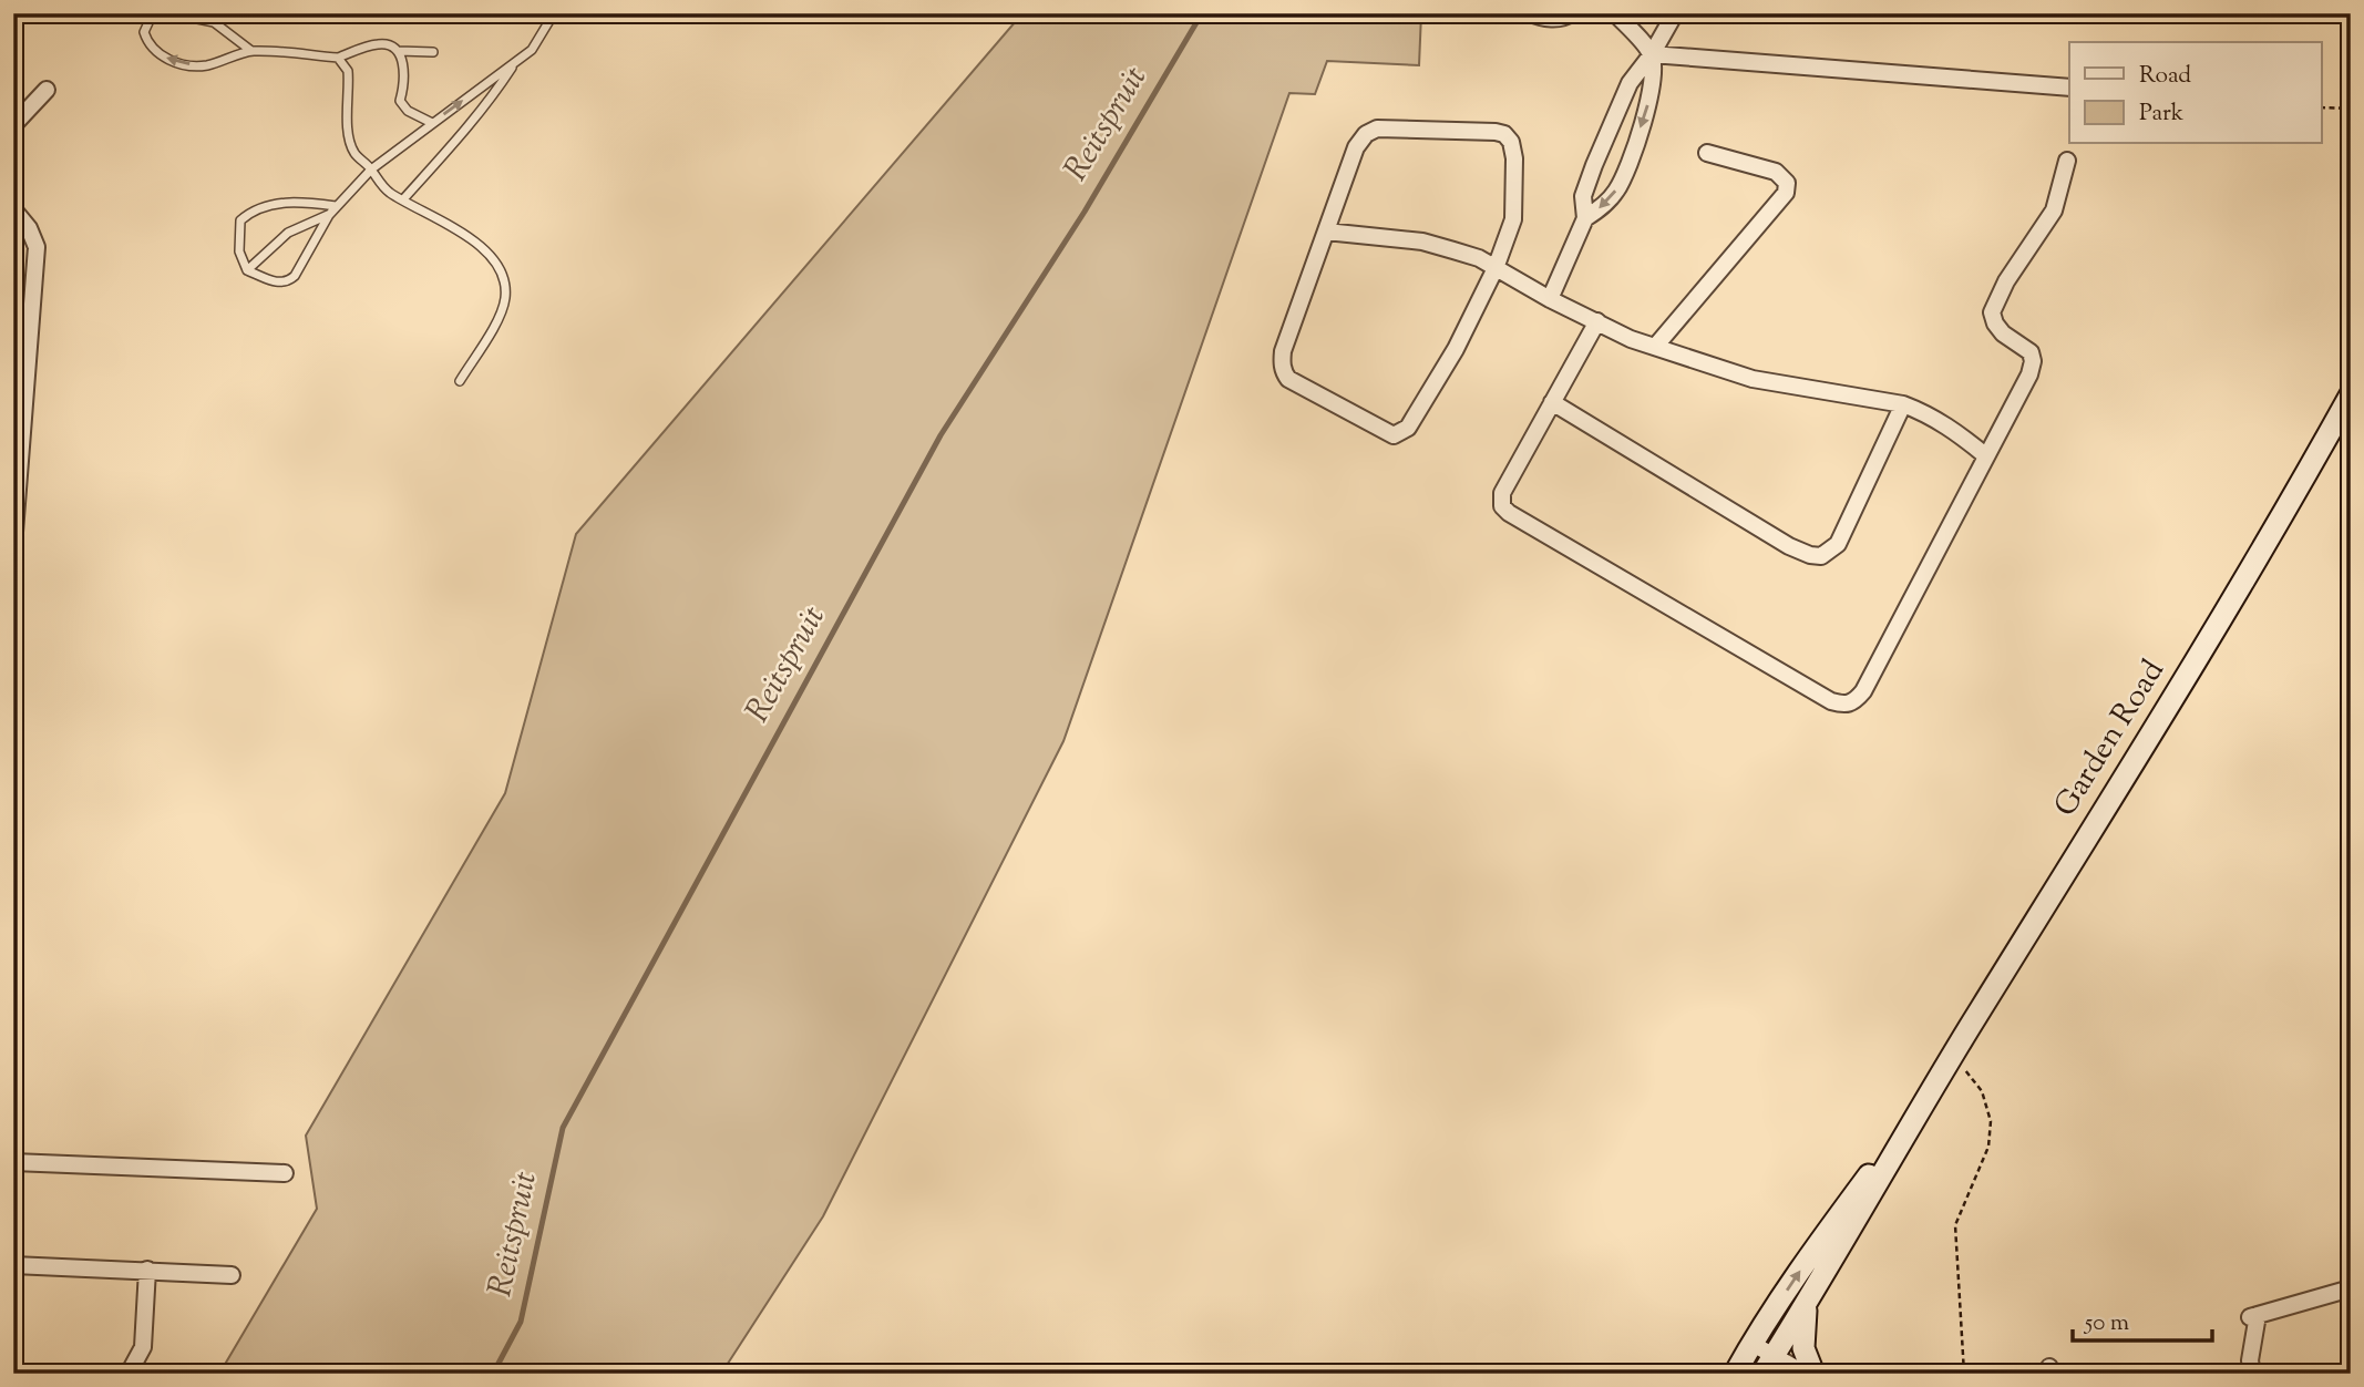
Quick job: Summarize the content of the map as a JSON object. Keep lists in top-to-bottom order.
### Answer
{
  "streets": {
    "street": ["Garden Road"]
  },
  "water": ["Reitspruit"],
  "legend": ["Road", "Park"],
  "scale_bar": "50 m"
}
